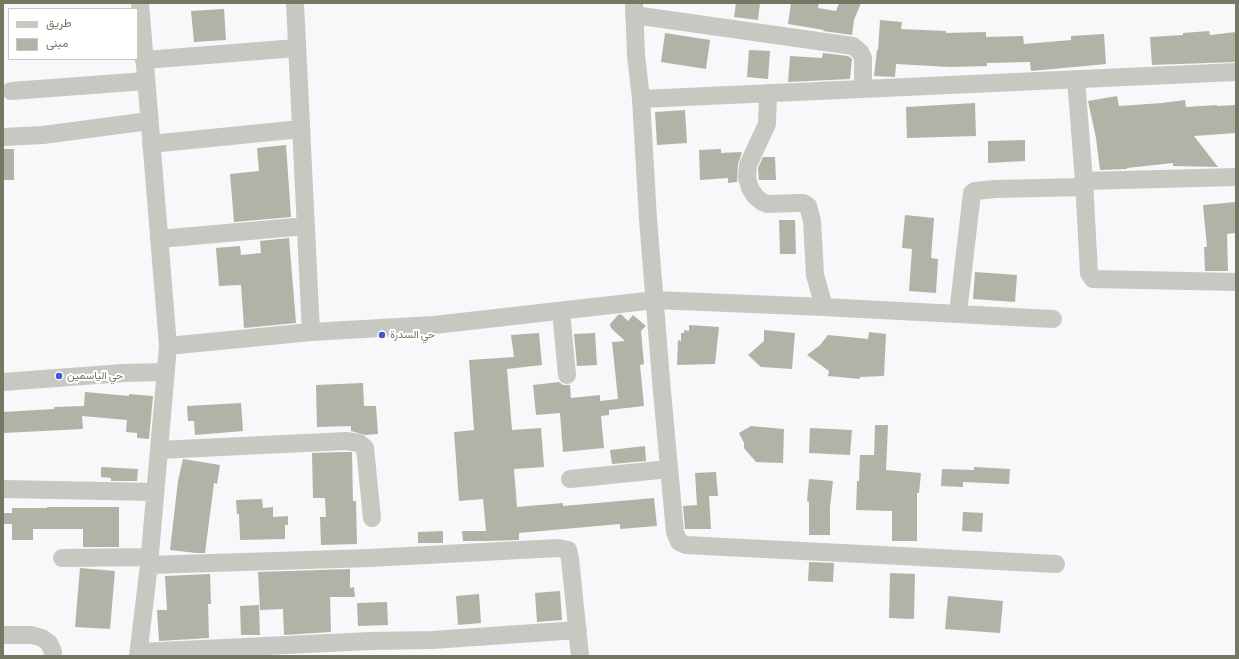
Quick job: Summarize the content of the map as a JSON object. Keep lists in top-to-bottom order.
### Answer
{
  "places": ["حي السدرة", "حي الياسمين"],
  "legend": ["طريق", "مبنى"]
}
